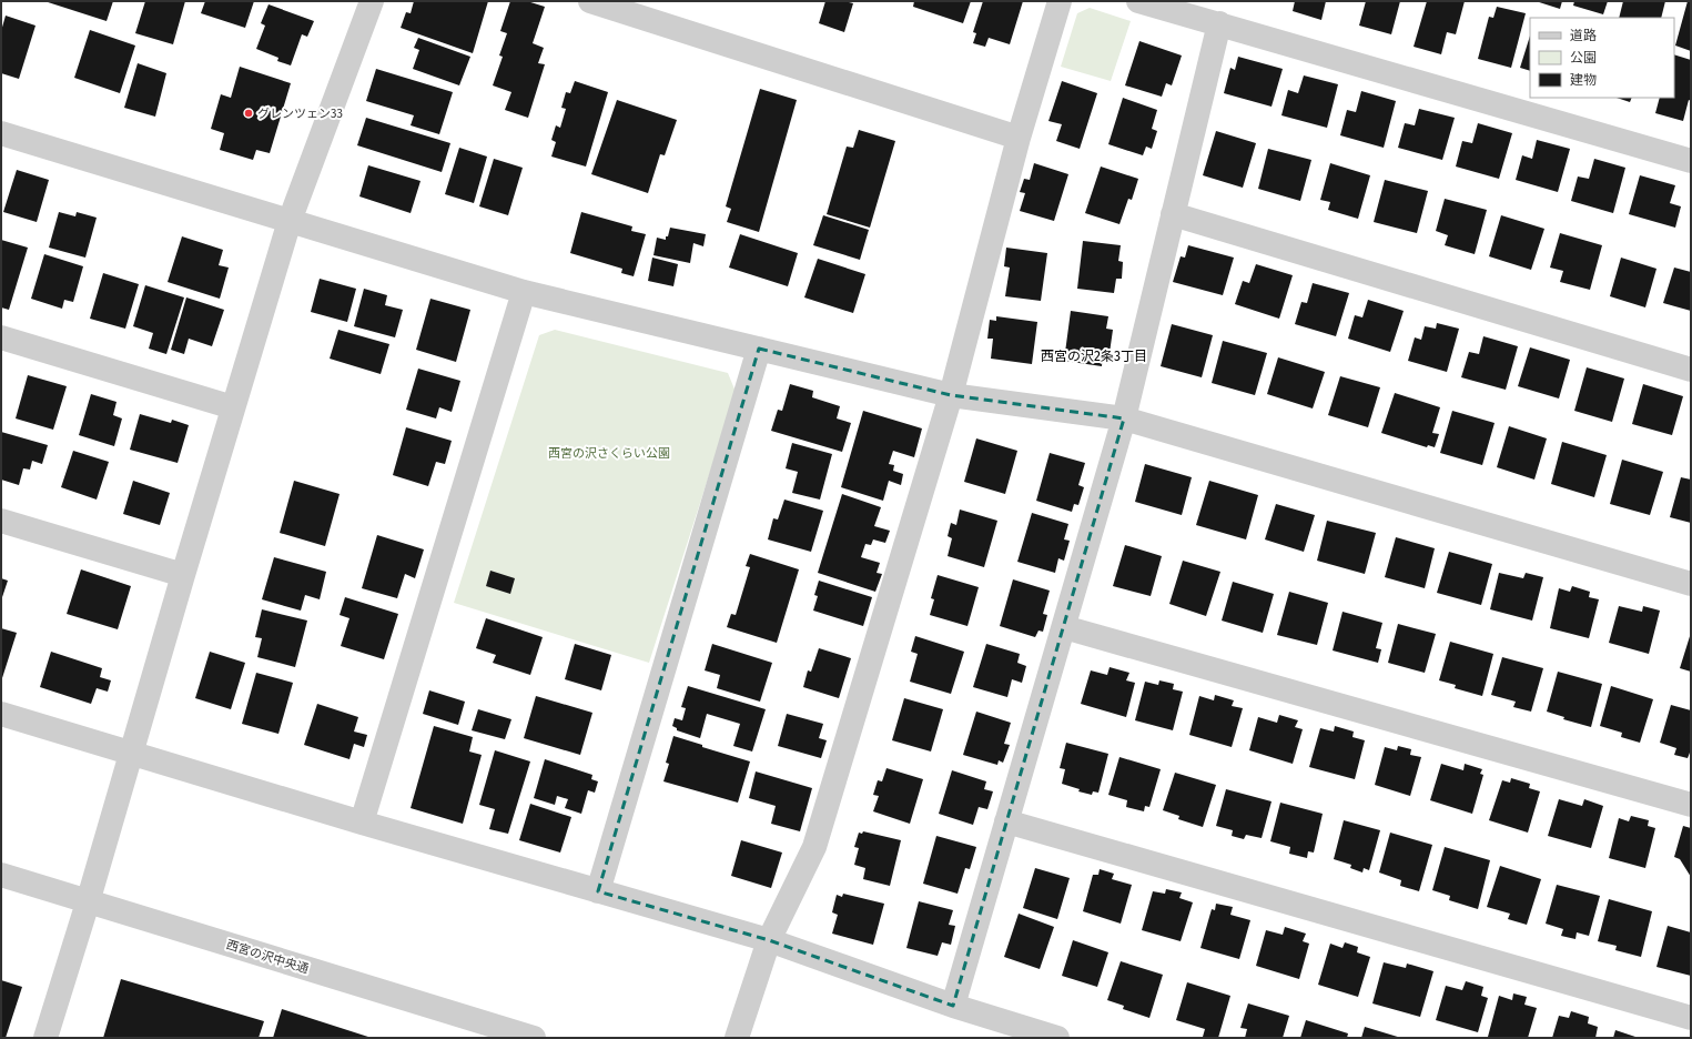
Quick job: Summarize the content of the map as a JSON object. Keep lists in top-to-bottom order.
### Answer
{
  "streets": {
    "street": ["西宮の沢中央通"]
  },
  "districts": ["西宮の沢2条3丁目"],
  "parks": ["西宮の沢さくらい公園"],
  "places": ["グレンツェン33"],
  "legend": ["道路", "公園", "建物"]
}
